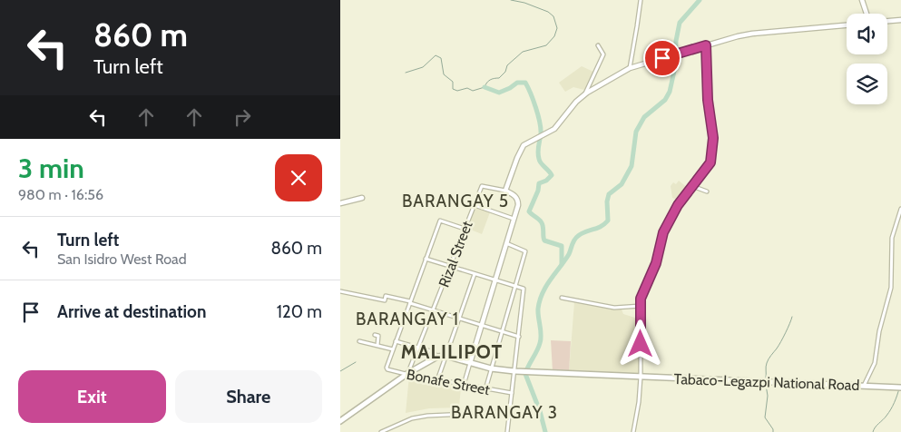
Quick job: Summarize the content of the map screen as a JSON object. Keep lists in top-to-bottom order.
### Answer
{
  "streets": {
    "main road": ["Tabaco-Legazpi National Road"],
    "street": ["Rizal Street", "Bonafe Street"]
  },
  "crossings": [
    ["Rizal Street", "Bonafe Street"]
  ],
  "districts": [
    "BARANGAY 5",
    "BARANGAY 1",
    "MALILIPOT",
    "BARANGAY 3"
  ],
  "page": {
    "turn": ["860 m", "Turn left"],
    "heading": ["3 min", "980 m · 16:56"],
    "list": [
      {
        "name": "Turn left",
        "note": "San Isidro West Road",
        "value": "860 m"
      },
      {
        "name": "Arrive at destination",
        "value": "120 m"
      }
    ],
    "buttons": ["Exit", "Share"]
  }
}
